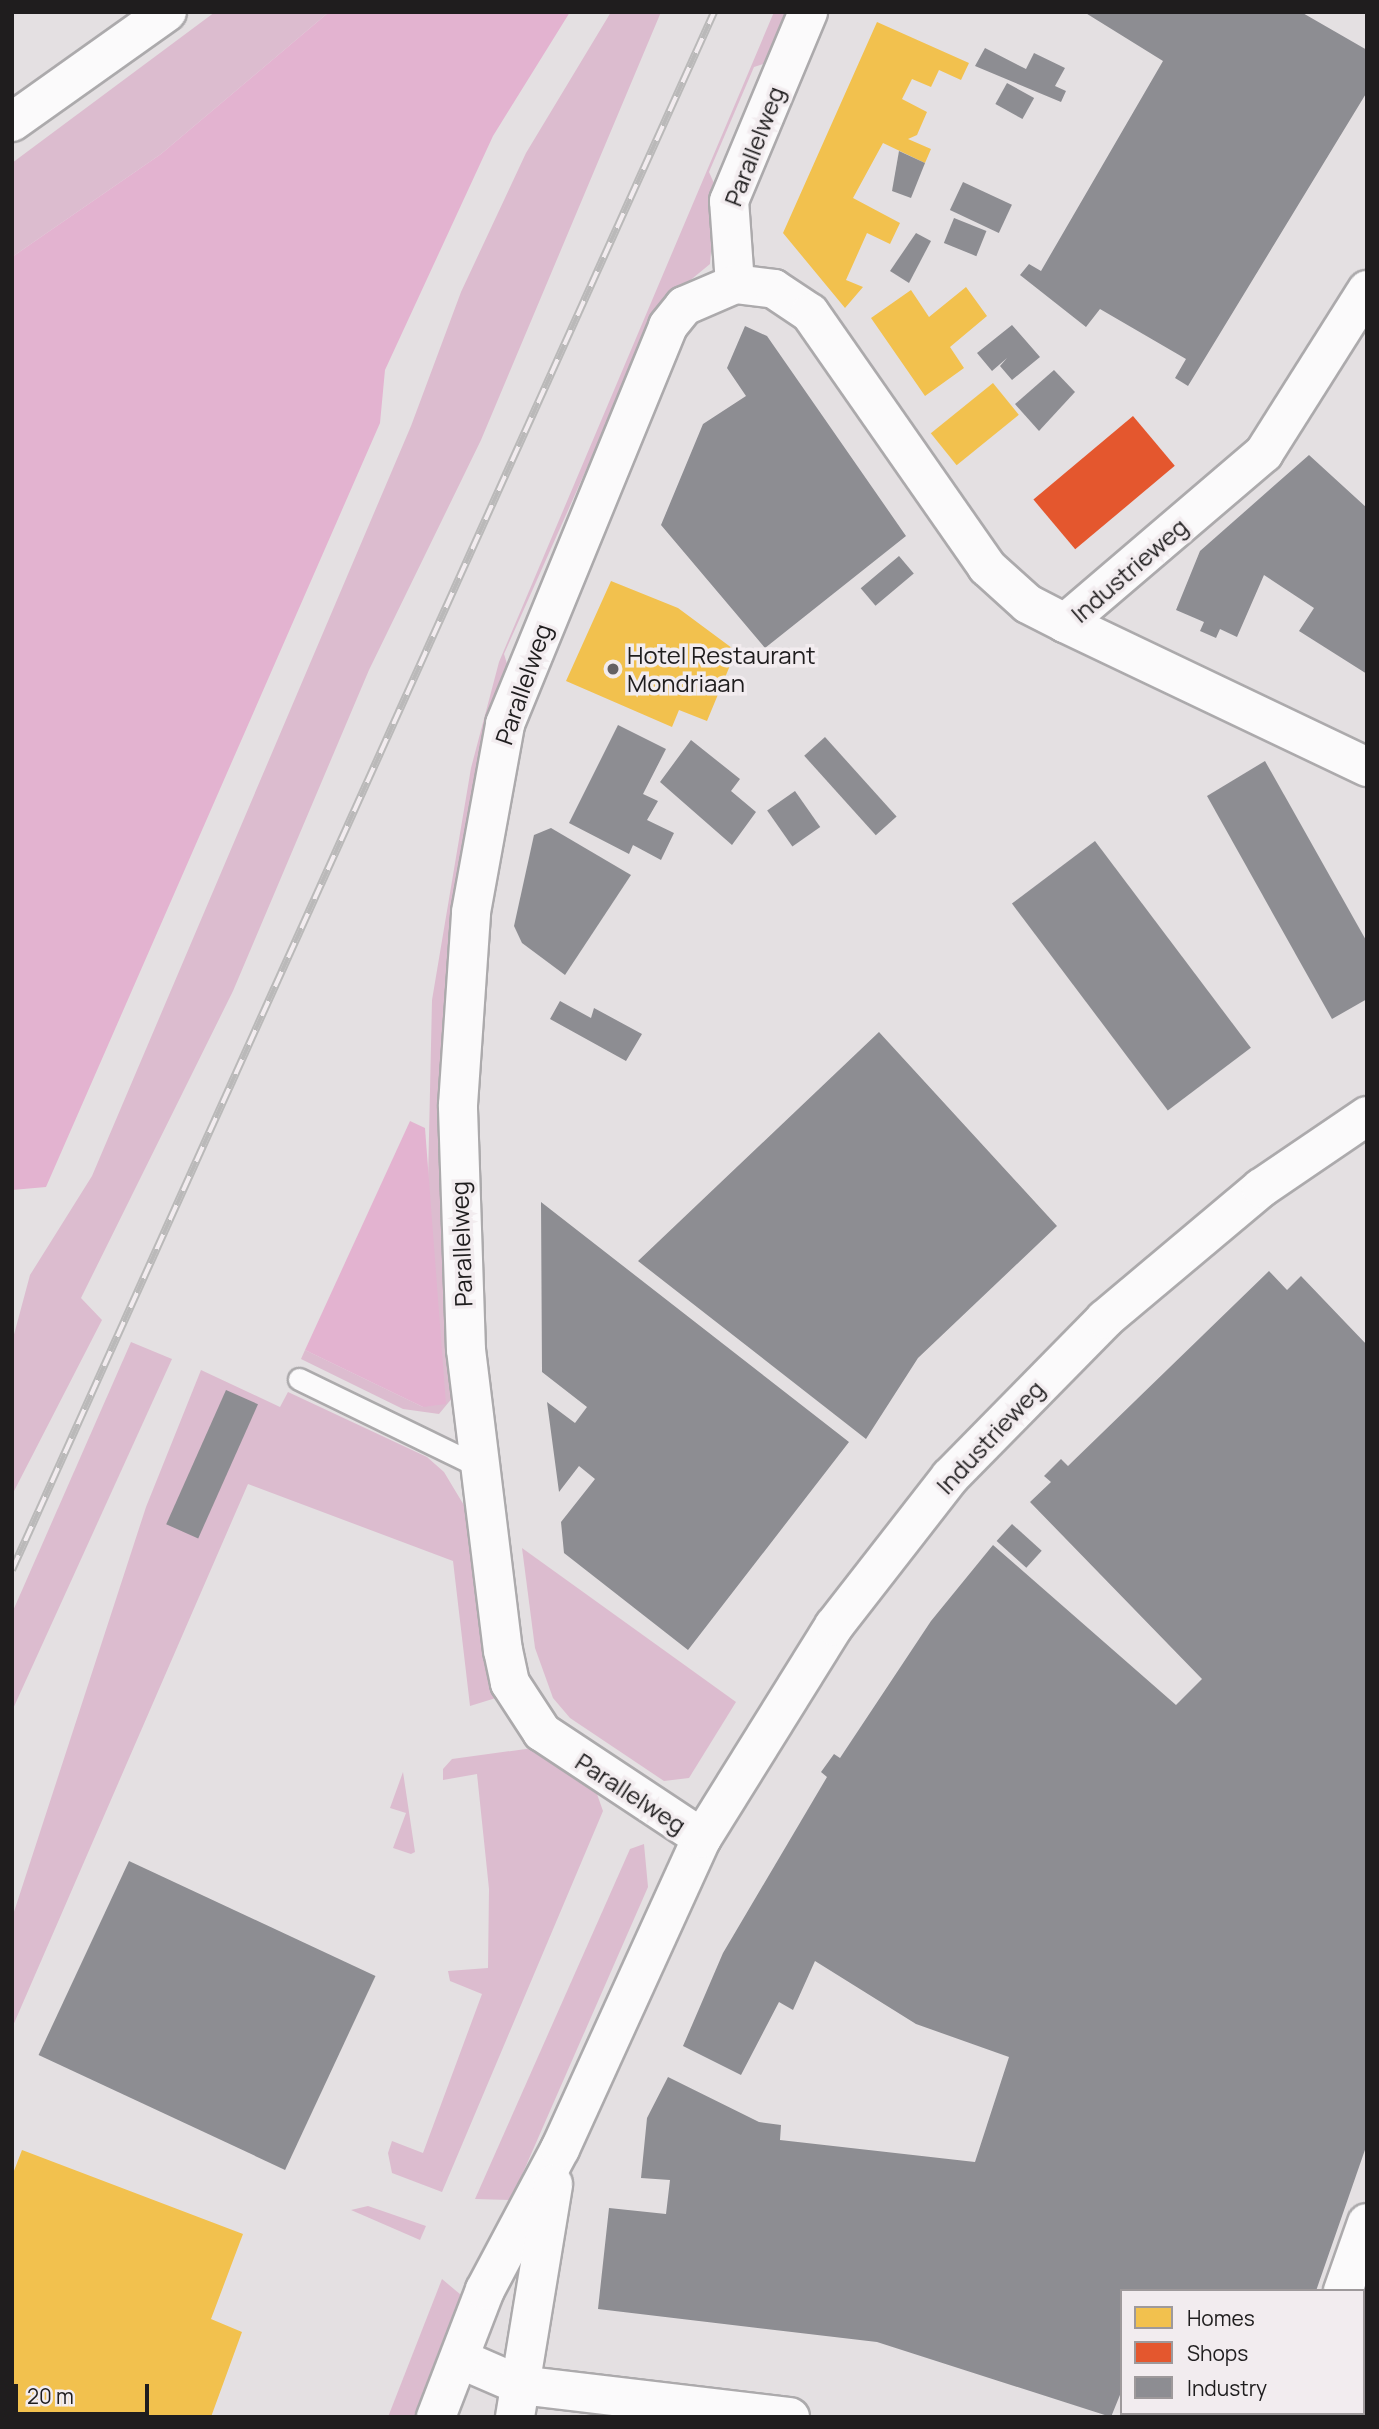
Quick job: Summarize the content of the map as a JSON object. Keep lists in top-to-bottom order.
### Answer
{
  "streets": {
    "street": ["Parallelweg", "Industrieweg"]
  },
  "crossings": [
    ["Parallelweg", "Industrieweg"]
  ],
  "places": ["Hotel Restaurant Mondriaan"],
  "legend": ["Homes", "Shops", "Industry"],
  "scale_bar": "20 m"
}
